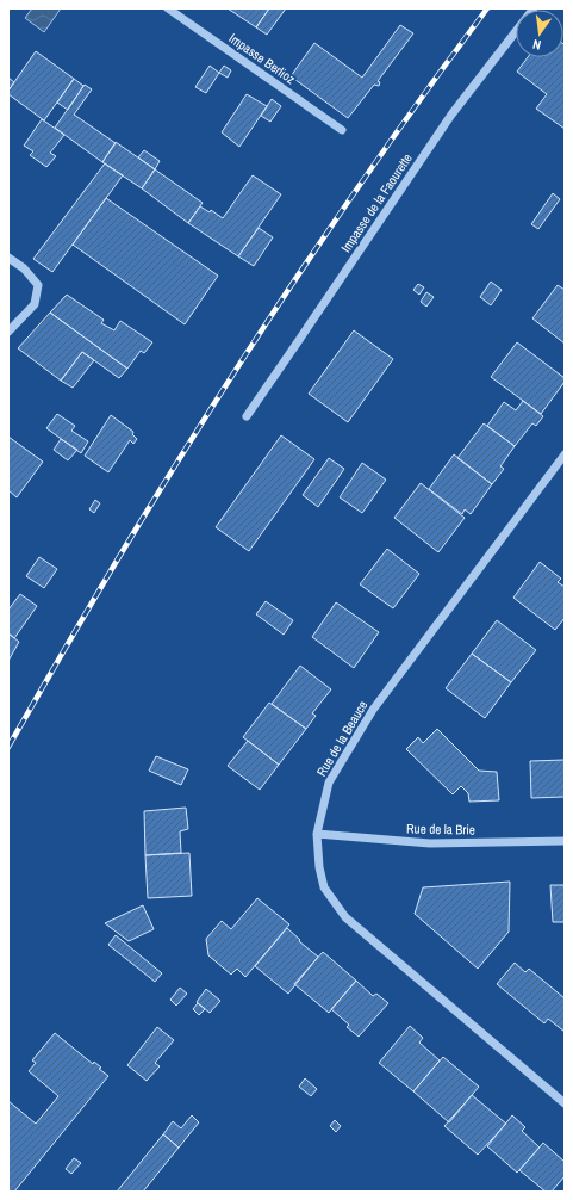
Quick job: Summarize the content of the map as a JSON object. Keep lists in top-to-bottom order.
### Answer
{
  "streets": {
    "street": [
      "Impasse Berlioz",
      "Impasse de la Faourette",
      "Rue de la Beauce",
      "Rue de la Brie"
    ]
  },
  "crossings": [
    ["Rue de la Beauce", "Rue de la Brie"]
  ],
  "north": "bottom"
}
